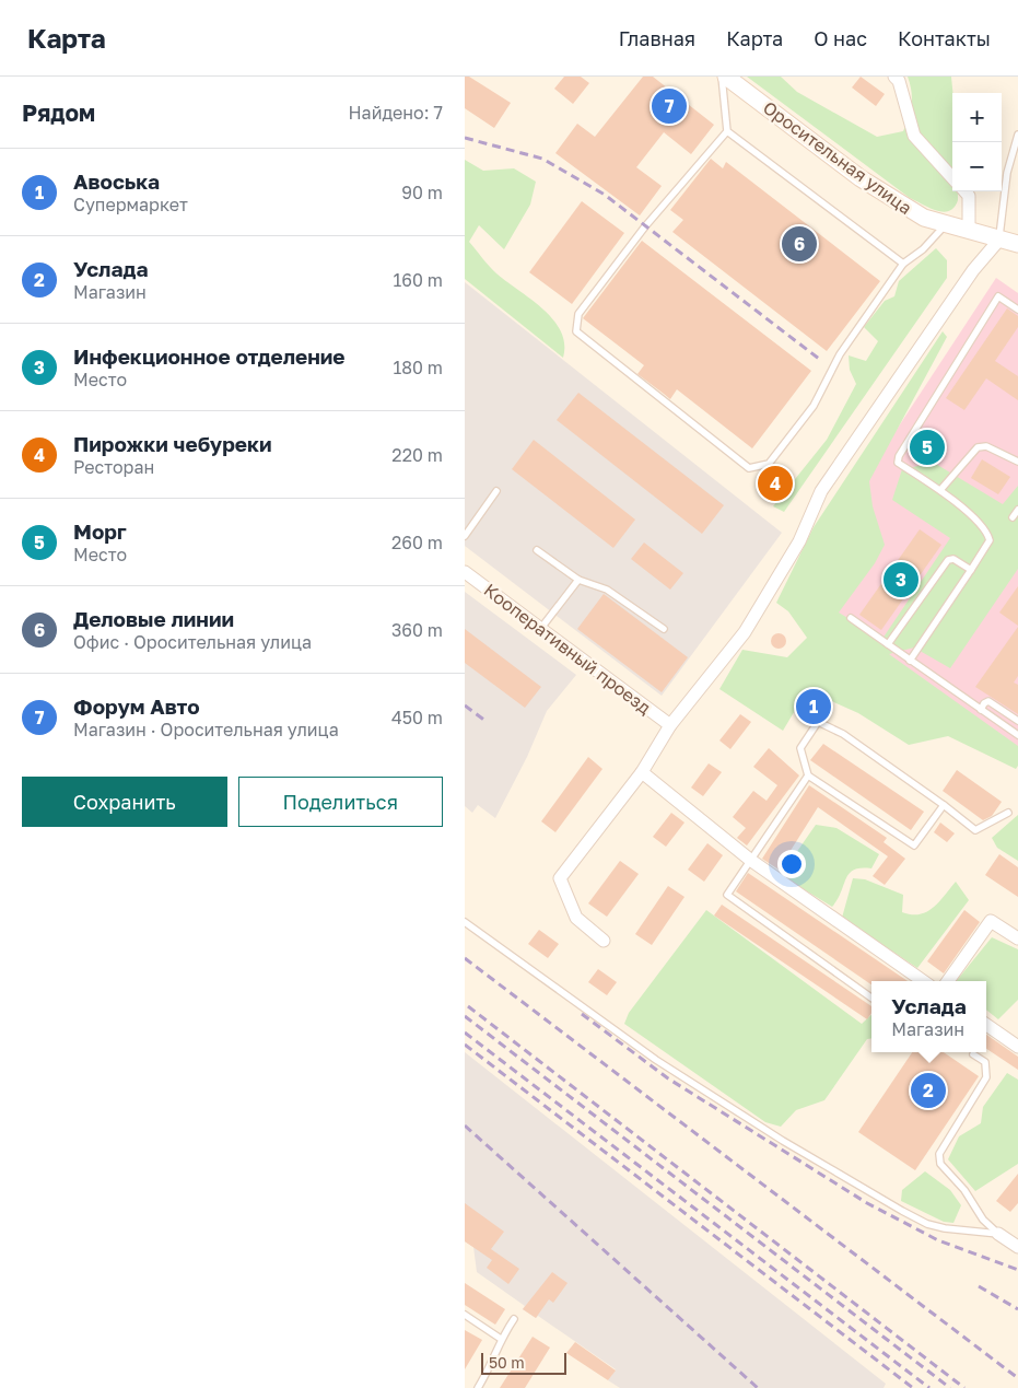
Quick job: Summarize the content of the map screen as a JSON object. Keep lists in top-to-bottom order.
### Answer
{
  "streets": {
    "main road": ["Оросительная улица"],
    "street": ["Кооперативный проезд"]
  },
  "scale_bar": "50 m",
  "page": {
    "header": "Карта",
    "nav": [
      "Главная",
      "Карта",
      "О нас",
      "Контакты"
    ],
    "heading": ["Рядом", "Найдено: 7"],
    "pins": [
      "7",
      "6",
      "5",
      "4",
      "3",
      "1",
      "2"
    ],
    "map_buttons": ["+", "−"],
    "list": [
      {
        "mark": "1",
        "name": "Авоська",
        "note": "Супермаркет",
        "value": "90 m"
      },
      {
        "mark": "2",
        "name": "Услада",
        "note": "Магазин",
        "value": "160 m"
      },
      {
        "mark": "3",
        "name": "Инфекционное отделение",
        "note": "Место",
        "value": "180 m"
      },
      {
        "mark": "4",
        "name": "Пирожки чебуреки",
        "note": "Ресторан",
        "value": "220 m"
      },
      {
        "mark": "5",
        "name": "Морг",
        "note": "Место",
        "value": "260 m"
      },
      {
        "mark": "6",
        "name": "Деловые линии",
        "note": "Офис · Оросительная улица",
        "value": "360 m"
      },
      {
        "mark": "7",
        "name": "Форум Авто",
        "note": "Магазин · Оросительная улица",
        "value": "450 m"
      }
    ],
    "buttons": ["Сохранить", "Поделиться"],
    "popup": ["Услада", "Магазин"],
    "scale": "50 m"
  }
}
